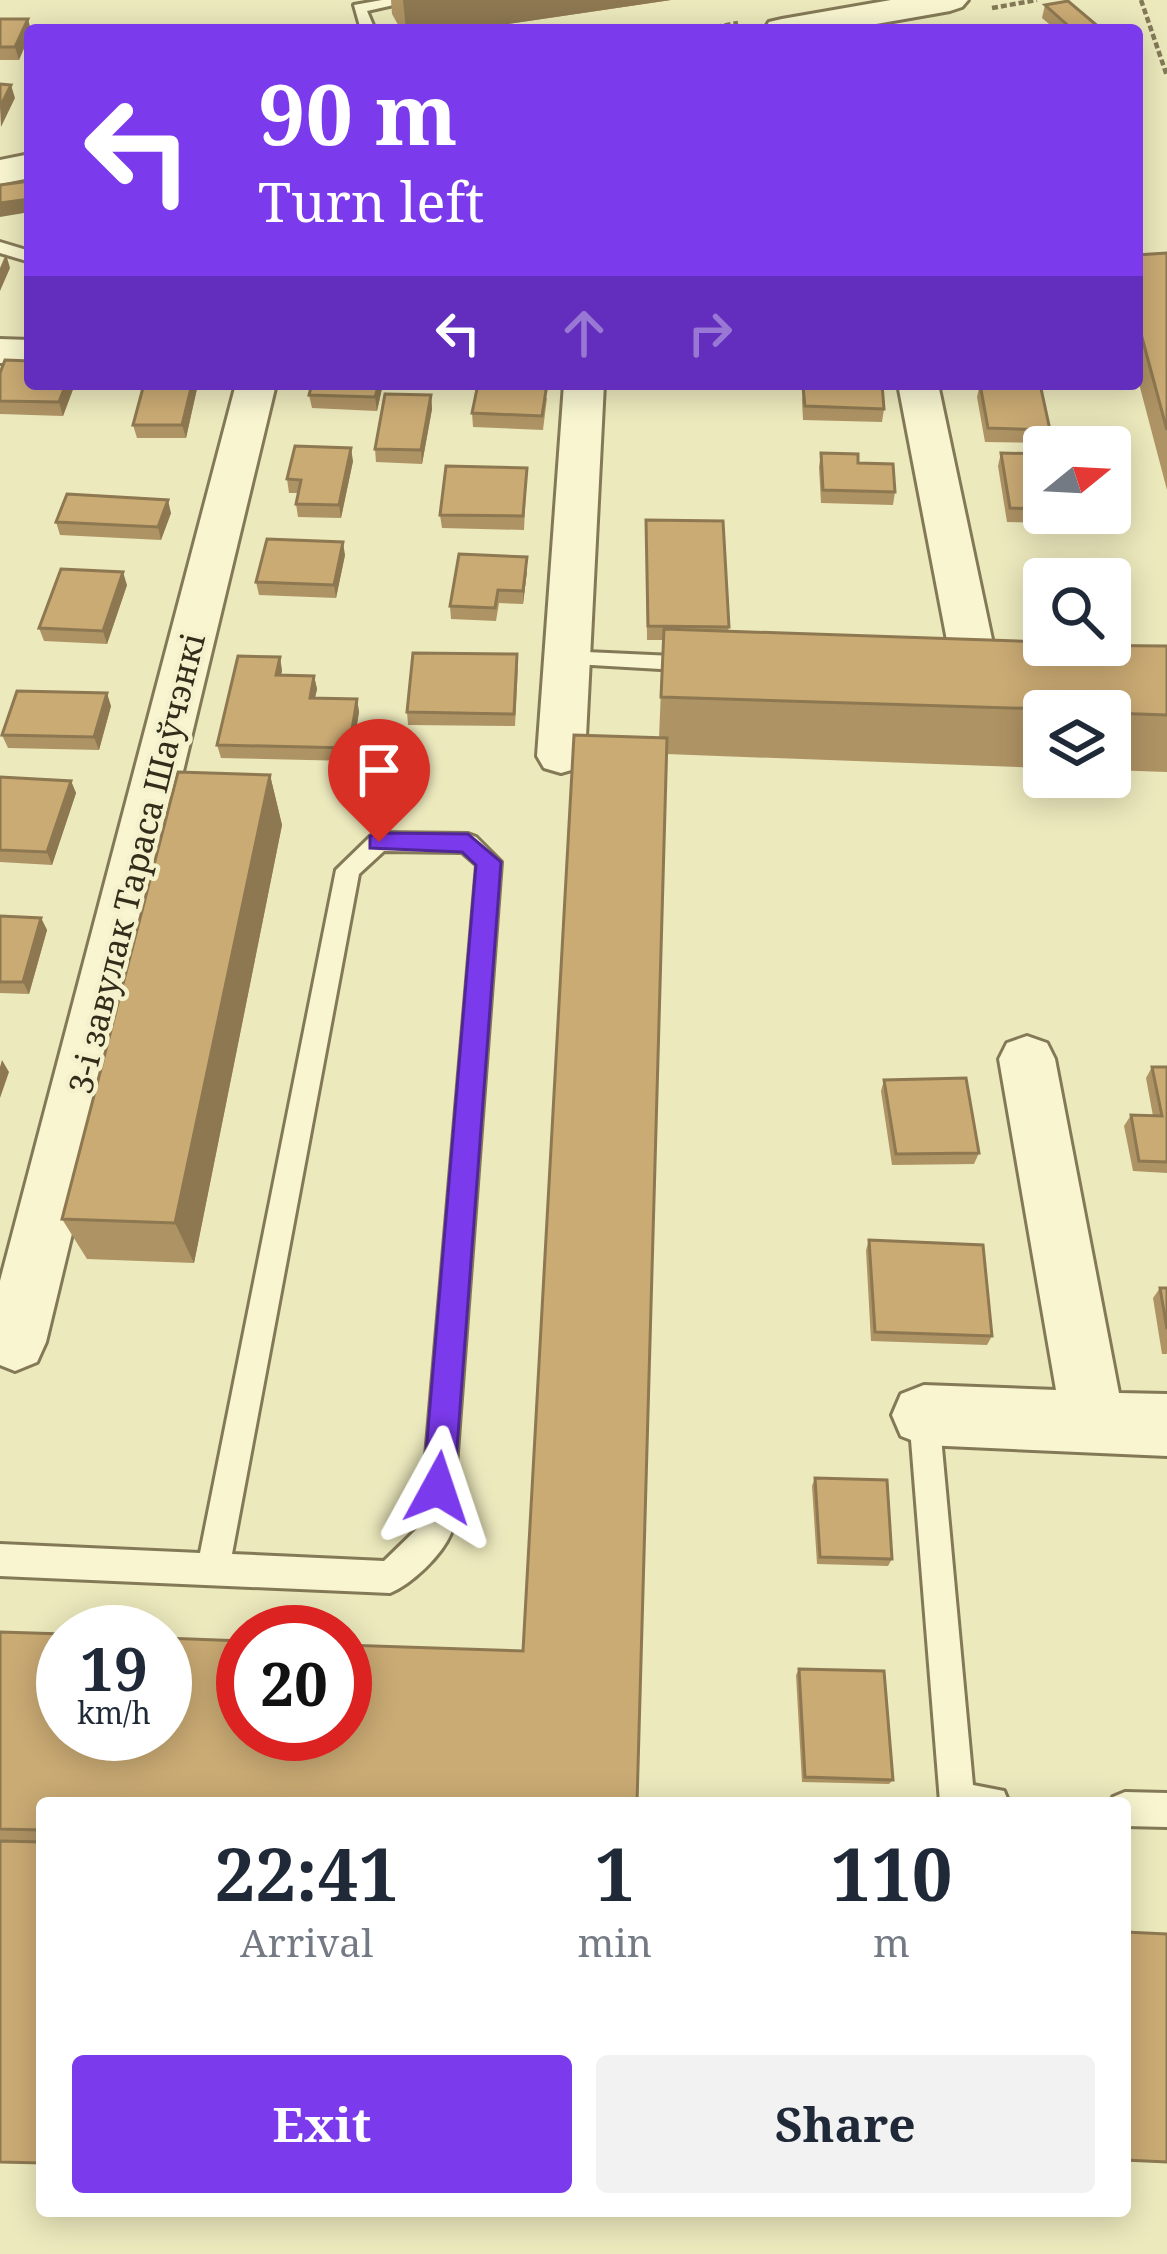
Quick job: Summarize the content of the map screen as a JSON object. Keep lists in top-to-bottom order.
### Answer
{
  "streets": {
    "street": ["3-і завулак Тараса Шаўчэнкі"]
  },
  "north": "right",
  "page": {
    "turn": ["90 m", "Turn left"],
    "speed": "19 km/h",
    "limit": "20",
    "eta": [
      "22:41",
      "Arrival",
      "1",
      "min",
      "110",
      "m"
    ],
    "buttons": ["Exit", "Share"]
  }
}
